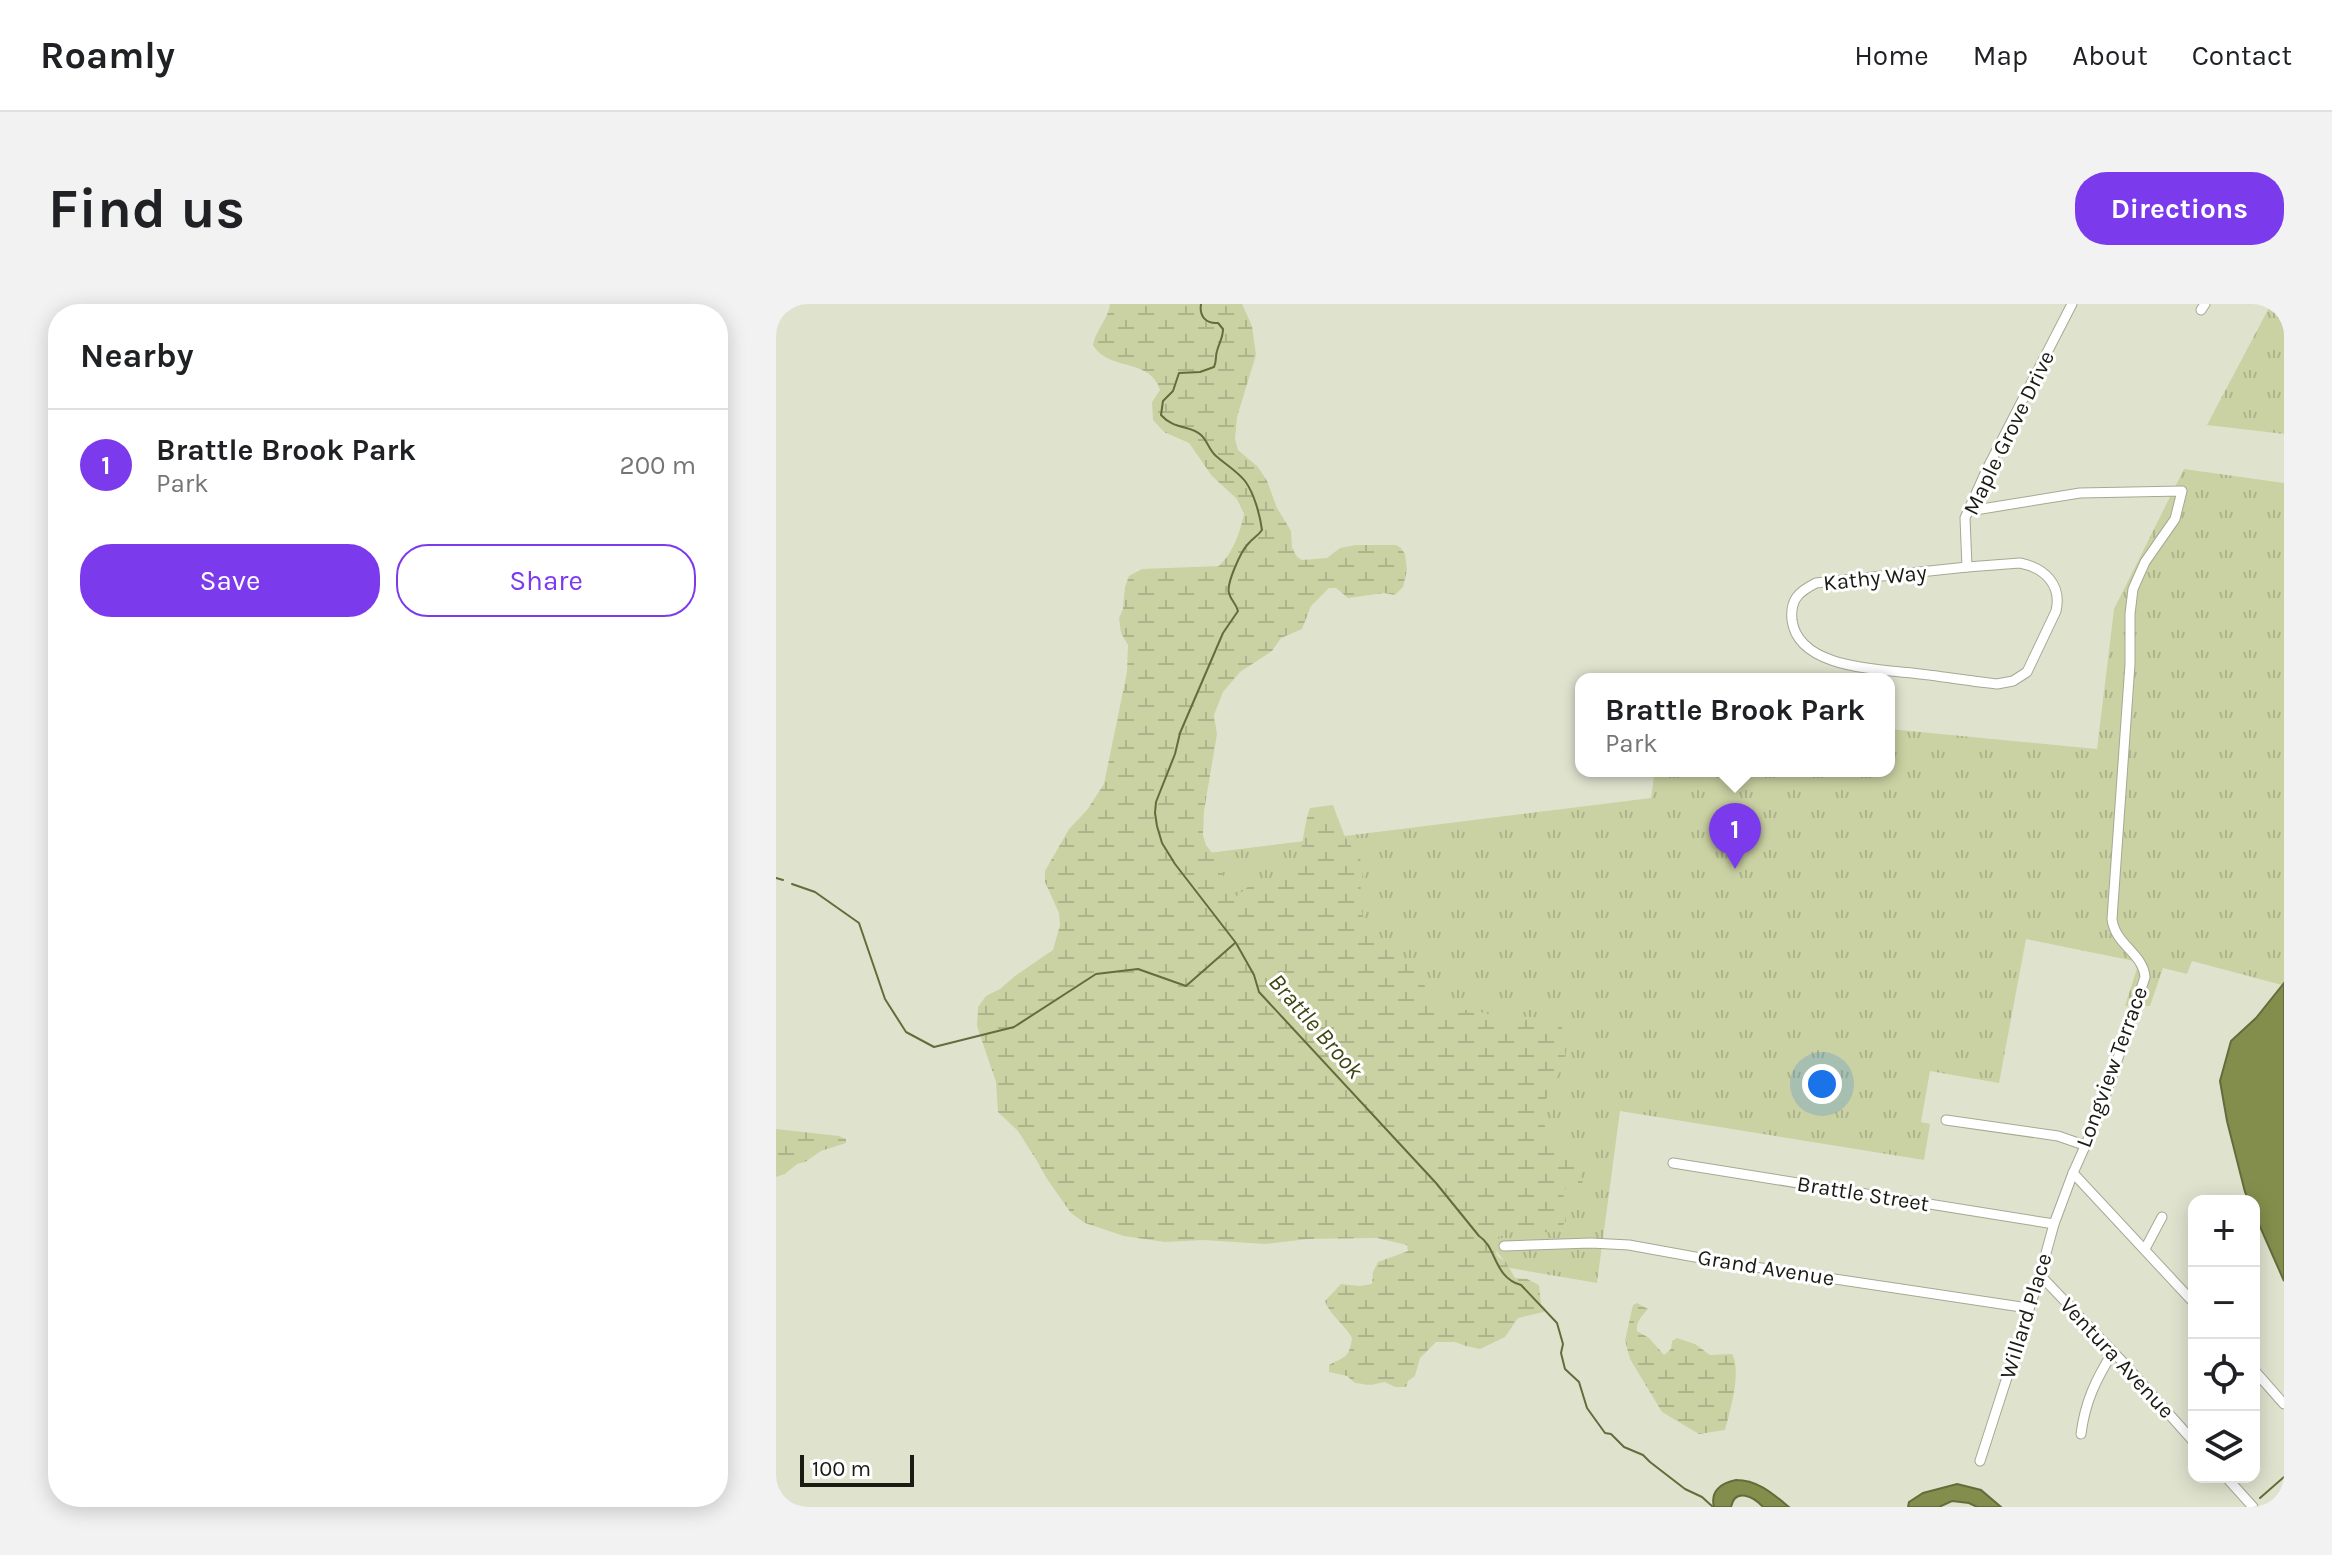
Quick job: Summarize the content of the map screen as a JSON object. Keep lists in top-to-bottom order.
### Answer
{
  "streets": {
    "street": [
      "Maple Grove Drive",
      "Kathy Way",
      "Longview Terrace",
      "Brattle Street",
      "Grand Avenue",
      "Willard Place",
      "Ventura Avenue"
    ]
  },
  "crossings": [
    ["Maple Grove Drive", "Kathy Way"],
    ["Maple Grove Drive", "Longview Terrace"],
    ["Longview Terrace", "Willard Place"],
    ["Brattle Street", "Willard Place"],
    ["Grand Avenue", "Willard Place"],
    ["Willard Place", "Ventura Avenue"]
  ],
  "water": ["Brattle Brook"],
  "scale_bar": "100 m",
  "page": {
    "header": "Roamly",
    "nav": [
      "Home",
      "Map",
      "About",
      "Contact"
    ],
    "buttons": [
      "Directions",
      ["Save", "Share"]
    ],
    "title": "Find us",
    "heading": "Nearby",
    "list": [
      {
        "mark": "1",
        "name": "Brattle Brook Park",
        "note": "Park",
        "value": "200 m"
      }
    ],
    "popup": ["Brattle Brook Park", "Park"],
    "pins": "1",
    "map_buttons": ["+", "−"],
    "scale": "100 m"
  }
}
